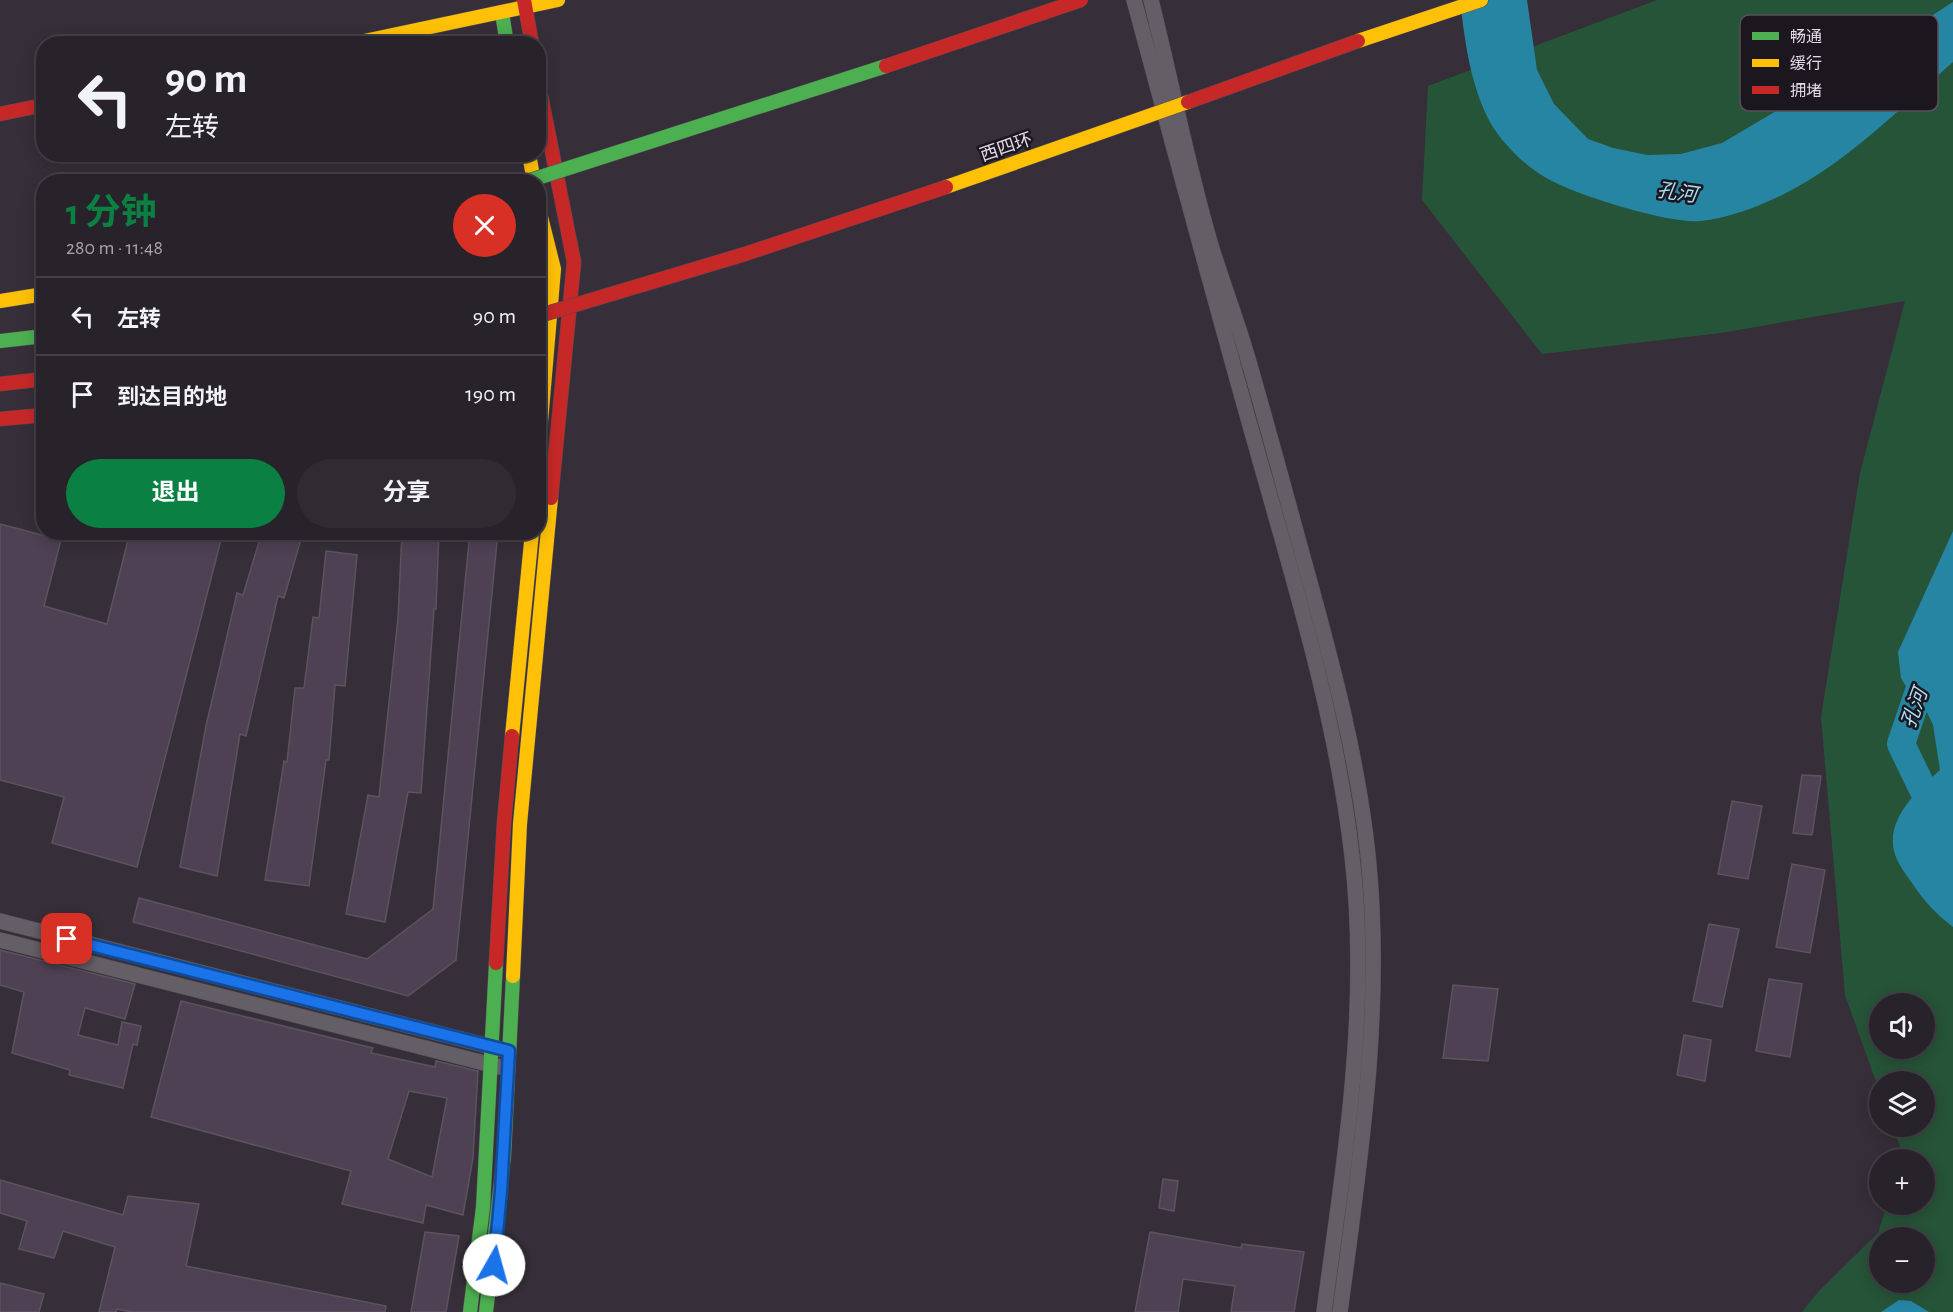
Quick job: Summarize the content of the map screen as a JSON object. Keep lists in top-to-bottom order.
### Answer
{
  "streets": {
    "main road": ["西四环"]
  },
  "water": ["孔河"],
  "legend": ["畅通", "缓行", "拥堵"],
  "page": {
    "turn": ["90 m", "左转"],
    "heading": ["1 分钟", "280 m · 11:48"],
    "list": [
      {
        "name": "左转",
        "value": "90 m"
      },
      {
        "name": "到达目的地",
        "value": "190 m"
      }
    ],
    "buttons": ["退出", "分享"],
    "map_buttons": ["+", "−"]
  }
}
